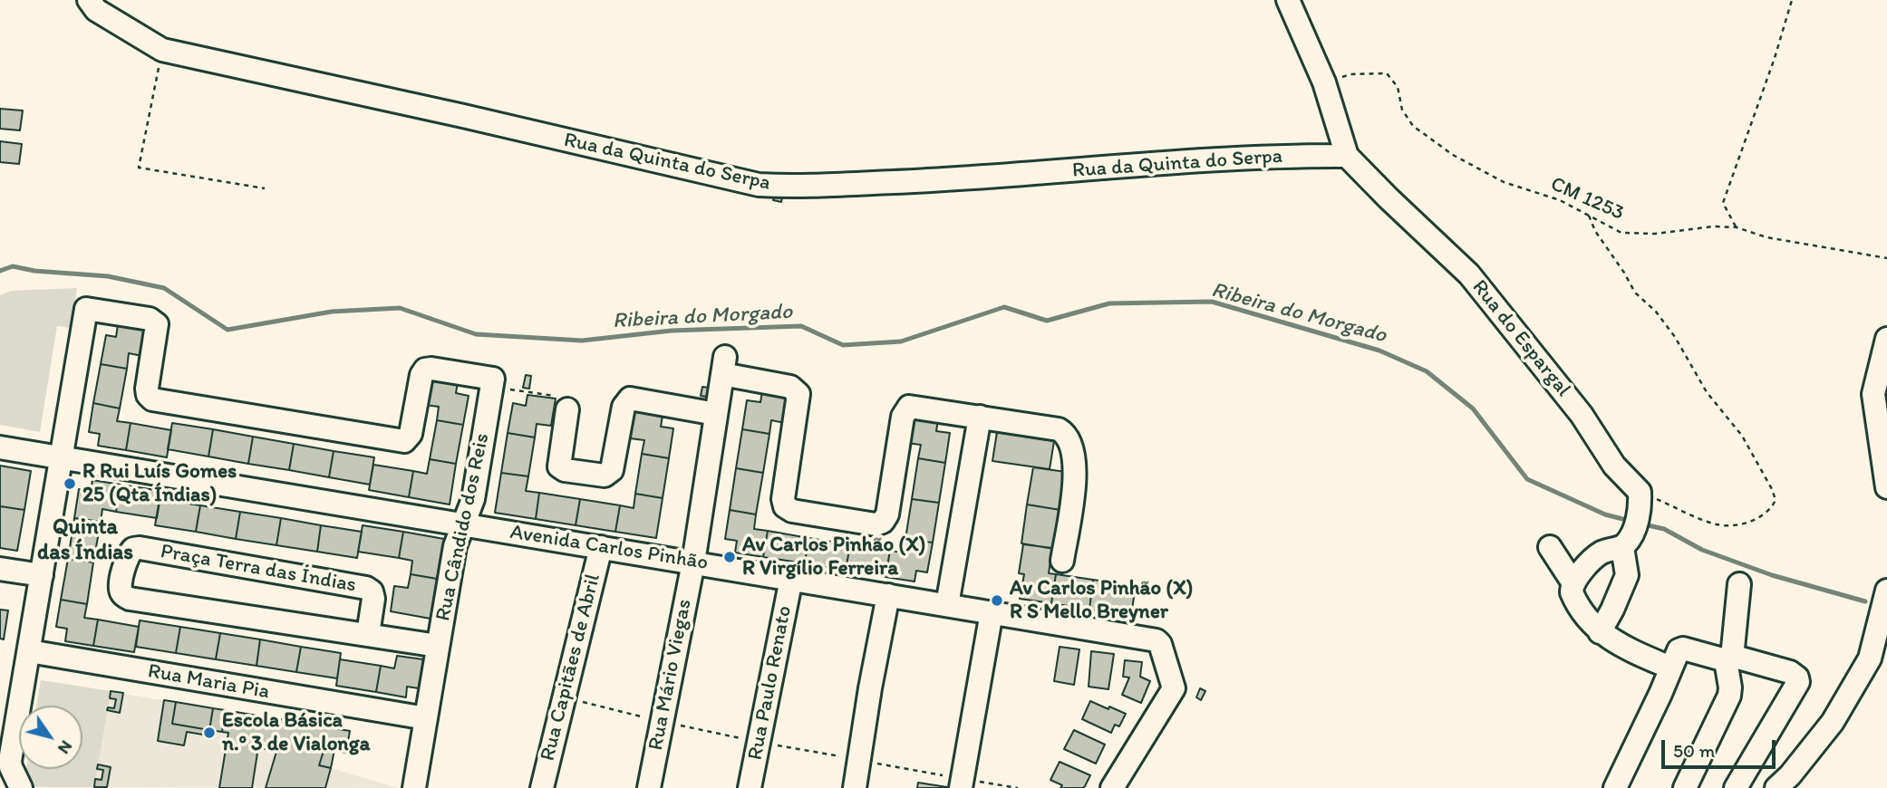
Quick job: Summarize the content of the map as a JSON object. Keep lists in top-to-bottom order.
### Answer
{
  "streets": {
    "street": [
      "Rua da Quinta do Serpa",
      "Rua do Espargal",
      "Rua Cândido dos Reis",
      "Avenida Carlos Pinhão",
      "Praça Terra das Índias",
      "Rua Capitães de Abril",
      "Rua Mário Viegas",
      "Rua Maria Pia",
      "Rua Paulo Renato"
    ],
    "path": ["CM 1253"]
  },
  "crossings": [
    ["Rua da Quinta do Serpa", "Rua do Espargal"],
    ["Rua Cândido dos Reis", "Avenida Carlos Pinhão"],
    ["Rua Cândido dos Reis", "Praça Terra das Índias"],
    ["Rua Cândido dos Reis", "Rua Maria Pia"],
    ["Avenida Carlos Pinhão", "Rua Capitães de Abril"],
    ["Avenida Carlos Pinhão", "Rua Mário Viegas"],
    ["Avenida Carlos Pinhão", "Rua Paulo Renato"]
  ],
  "districts": ["Quinta das Índias"],
  "water": ["Ribeira do Morgado"],
  "places": [
    "R Rui Luís Gomes 25 (Qta Índias)",
    "Av Carlos Pinhão (X) R Virgílio Ferreira",
    "Av Carlos Pinhão (X) R S Mello Breyner",
    "Escola Básica n.º 3 de Vialonga"
  ],
  "scale_bar": "50 m",
  "north": "bottom right"
}
